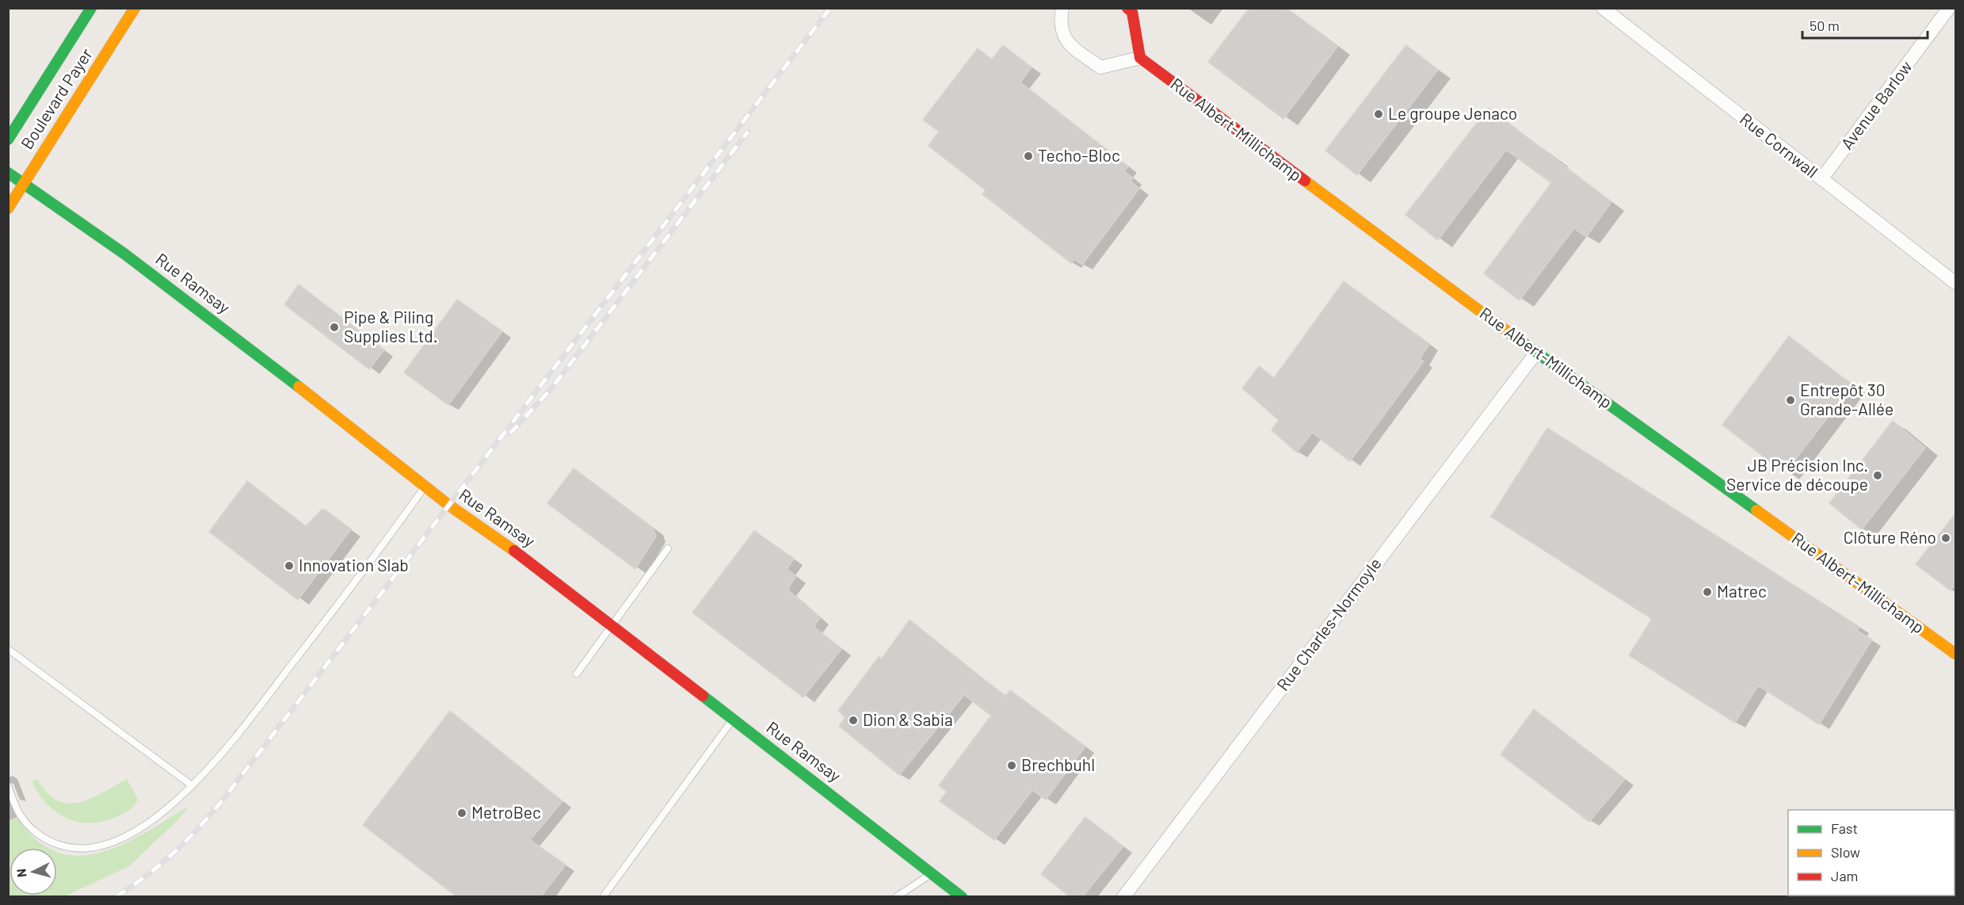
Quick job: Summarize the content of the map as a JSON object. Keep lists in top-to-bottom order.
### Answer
{
  "streets": {
    "street": [
      "Boulevard Payer",
      "Avenue Barlow",
      "Rue Albert-Millichamp",
      "Rue Cornwall",
      "Rue Ramsay",
      "Rue Charles-Normoyle"
    ]
  },
  "crossings": [
    ["Boulevard Payer", "Rue Ramsay"],
    ["Avenue Barlow", "Rue Cornwall"],
    ["Rue Albert-Millichamp", "Rue Charles-Normoyle"]
  ],
  "places": [
    "Le groupe Jenaco",
    "Techo-Bloc",
    "Pipe & Piling Supplies Ltd.",
    "Entrepôt 30 Grande-Allée",
    "JB Précision Inc. Service de découpe",
    "Clôture Réno",
    "Innovation Slab",
    "Matrec",
    "Dion & Sabia",
    "Brechbuhl",
    "MetroBec"
  ],
  "legend": ["Fast", "Slow", "Jam"],
  "scale_bar": "50 m",
  "north": "left"
}
